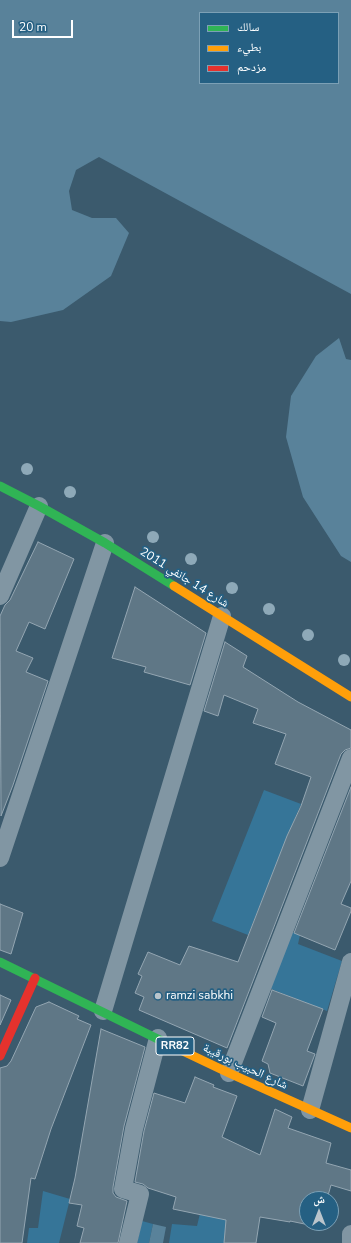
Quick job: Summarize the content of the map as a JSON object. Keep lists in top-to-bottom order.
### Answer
{
  "streets": {
    "street": ["شارع 14 جانفي 2011", "RR82", "شارع الحبيب بورقيبة"]
  },
  "places": ["ramzi sabkhi"],
  "legend": ["سالك", "بطيء", "مزدحم"],
  "scale_bar": "20 m",
  "north": "top"
}
